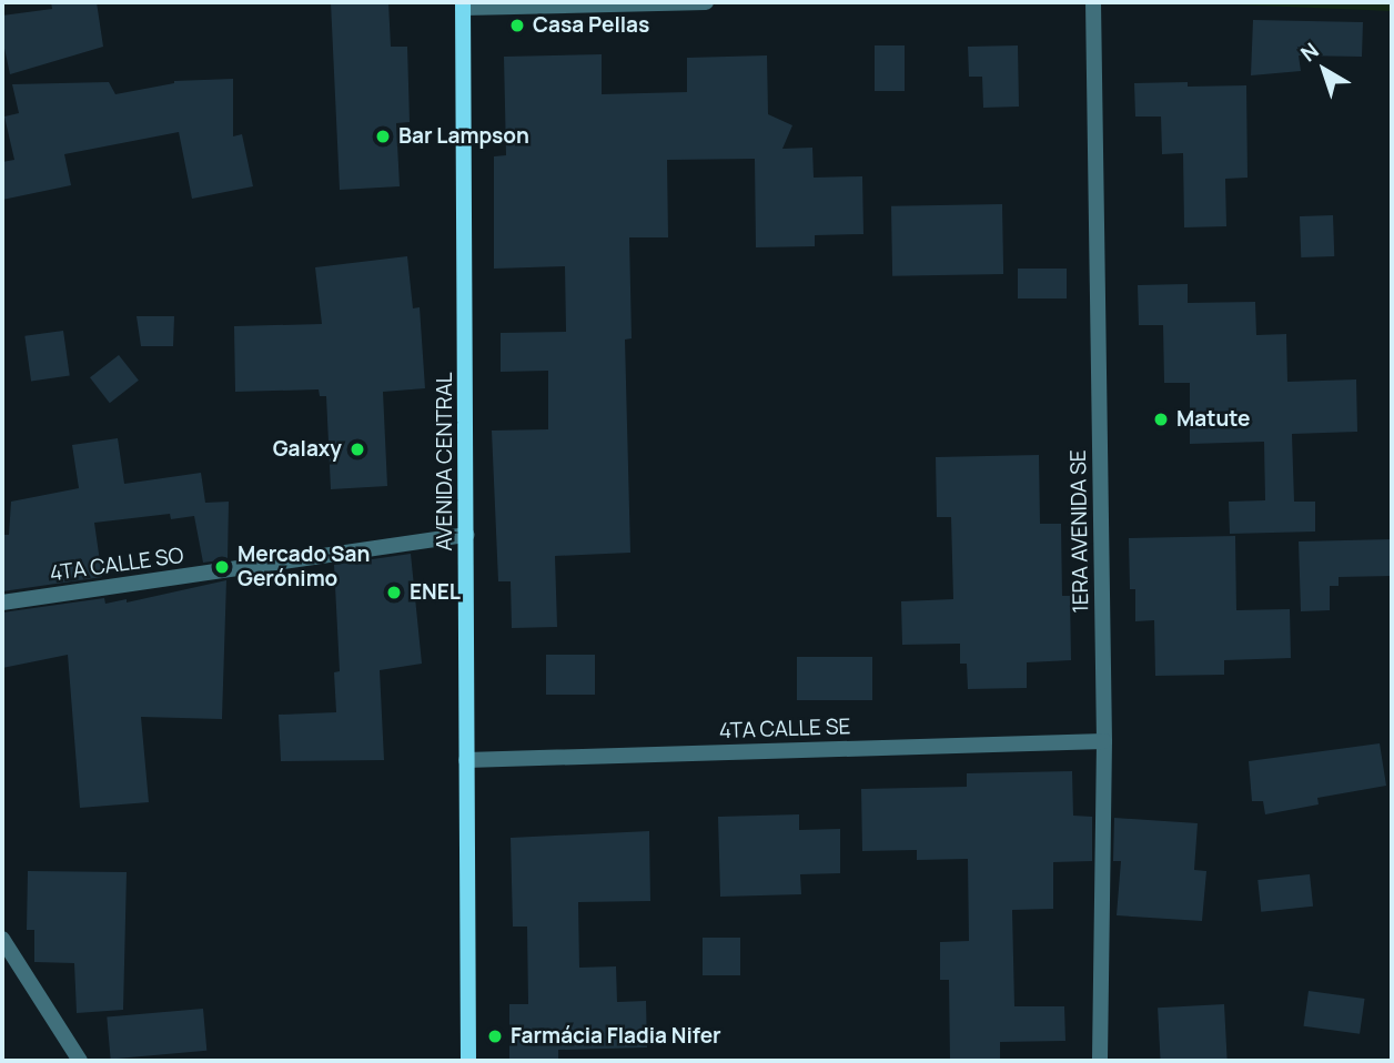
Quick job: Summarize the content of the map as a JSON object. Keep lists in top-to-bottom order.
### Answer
{
  "streets": {
    "street": [
      "AVENIDA CENTRAL",
      "1ERA AVENIDA SE",
      "4TA CALLE SO",
      "4TA CALLE SE"
    ]
  },
  "crossings": [
    ["AVENIDA CENTRAL", "4TA CALLE SO"],
    ["AVENIDA CENTRAL", "4TA CALLE SE"],
    ["1ERA AVENIDA SE", "4TA CALLE SE"]
  ],
  "places": [
    "Casa Pellas",
    "Bar Lampson",
    "Matute",
    "Galaxy",
    "Mercado San Gerónimo",
    "ENEL",
    "Farmácia Fladia Nifer"
  ],
  "north": "top left"
}
